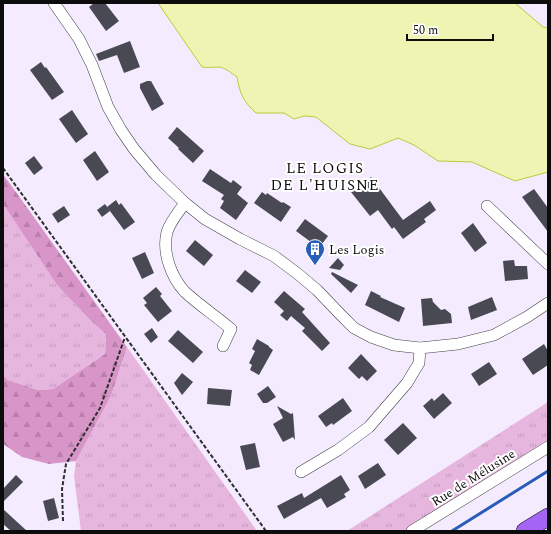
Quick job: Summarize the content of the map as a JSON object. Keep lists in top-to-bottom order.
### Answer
{
  "streets": {
    "street": ["Rue de Mélusine"]
  },
  "districts": ["LE LOGIS DE L'HUISNE"],
  "places": {
    "building": ["Les Logis"]
  },
  "scale_bar": "50 m"
}
